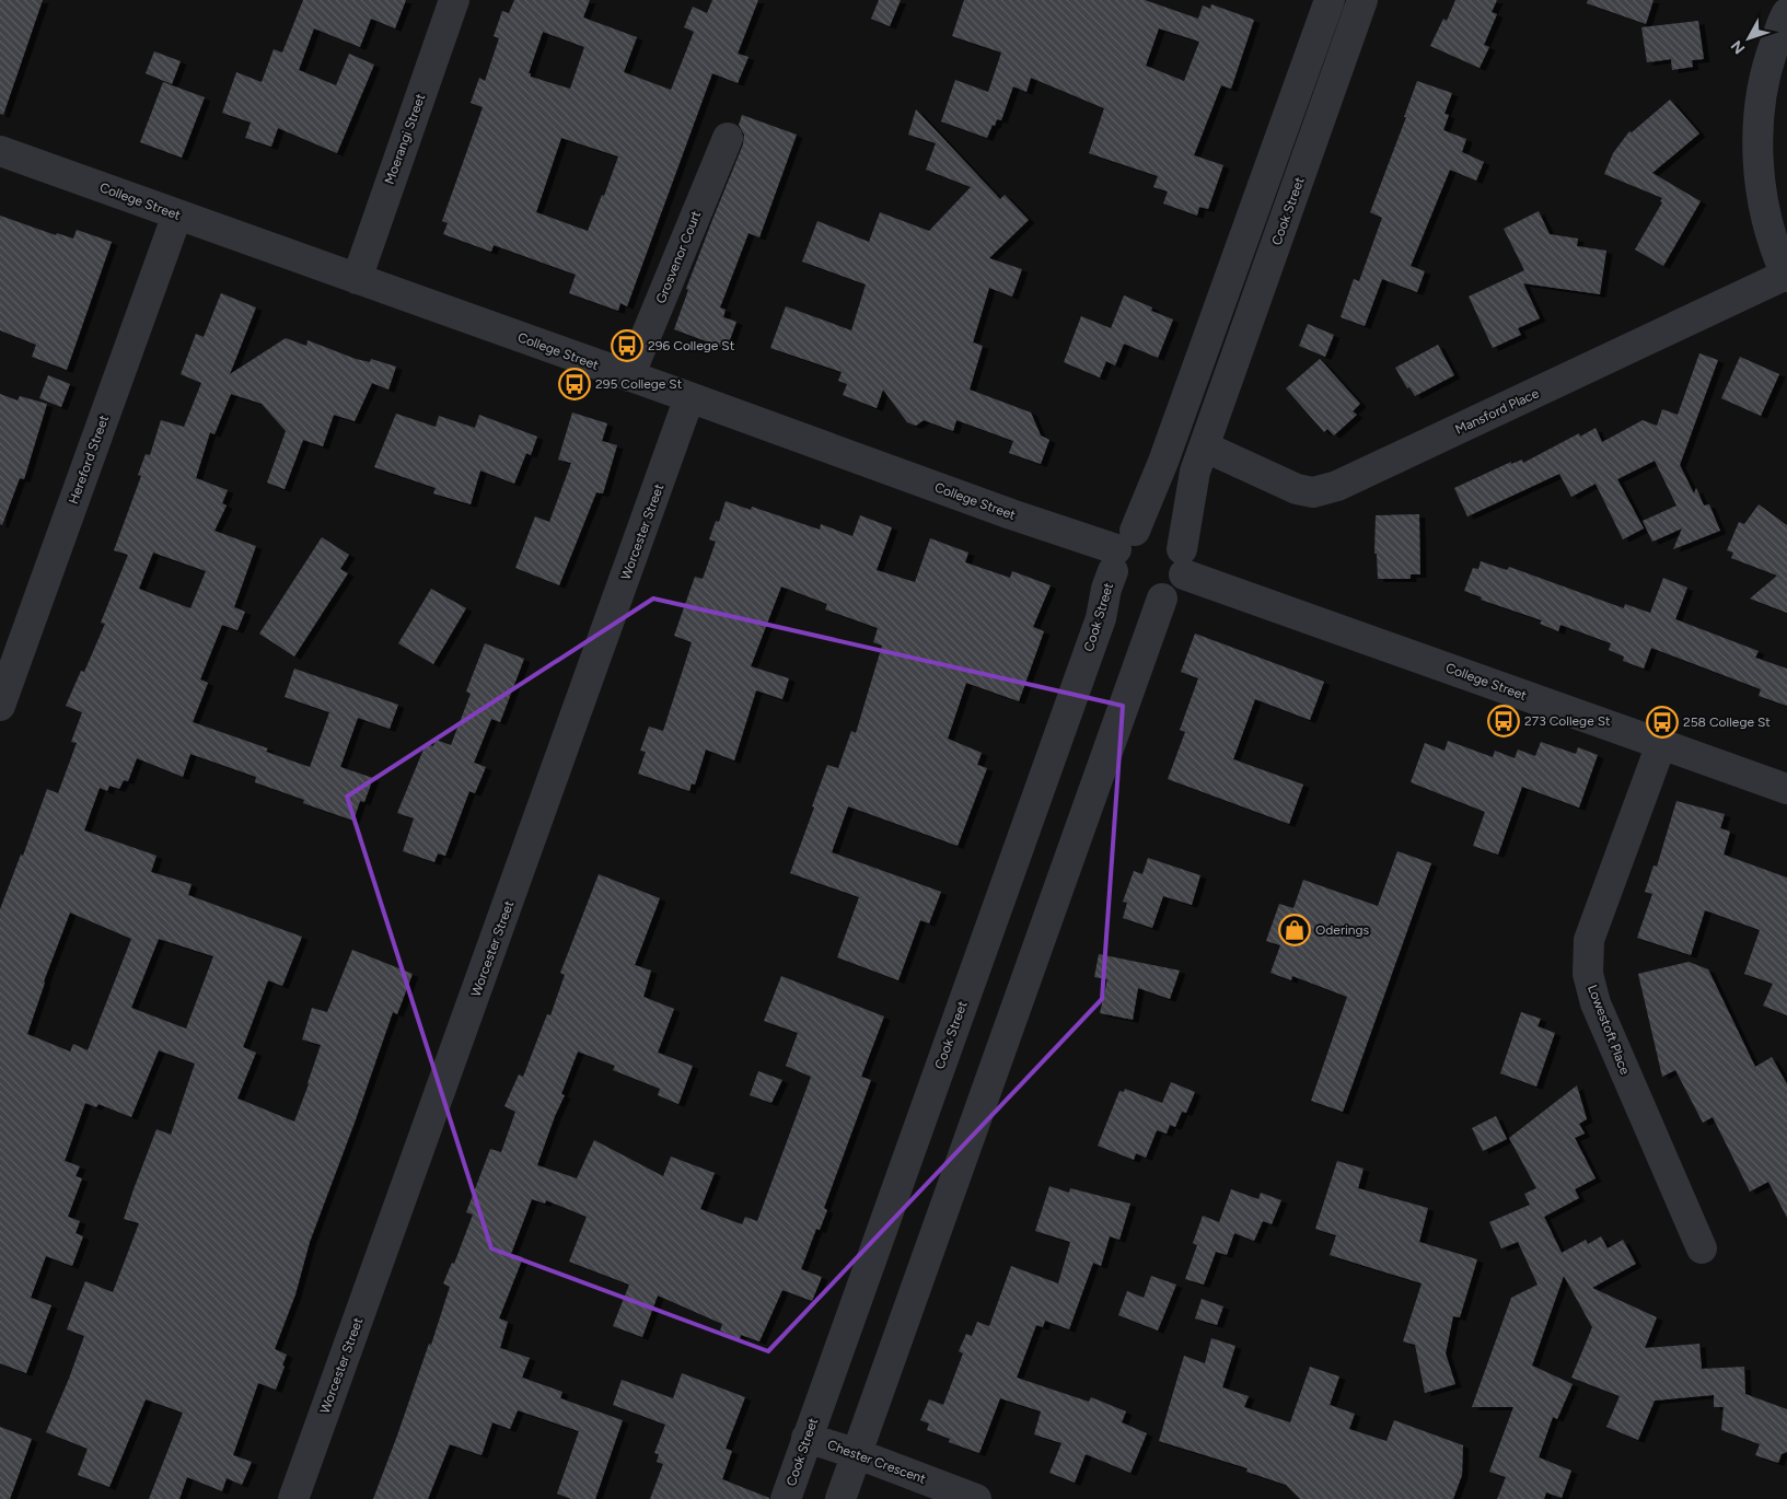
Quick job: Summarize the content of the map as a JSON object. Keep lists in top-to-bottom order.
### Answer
{
  "streets": {
    "street": [
      "Moerangi Street",
      "College Street",
      "Cook Street",
      "Grosvenor Court",
      "Mansford Place",
      "Hereford Street",
      "Worcester Street",
      "Lowestoft Place",
      "Chester Crescent"
    ]
  },
  "crossings": [
    ["Moerangi Street", "College Street"],
    ["College Street", "Cook Street"],
    ["College Street", "Grosvenor Court"],
    ["College Street", "Hereford Street"],
    ["College Street", "Worcester Street"],
    ["College Street", "Lowestoft Place"],
    ["Cook Street", "Mansford Place"],
    ["Cook Street", "Chester Crescent"]
  ],
  "places": {
    "bus stop": [
      "296 College St",
      "295 College St",
      "273 College St",
      "258 College St"
    ],
    "shop": ["Oderings"]
  },
  "north": "bottom left"
}
